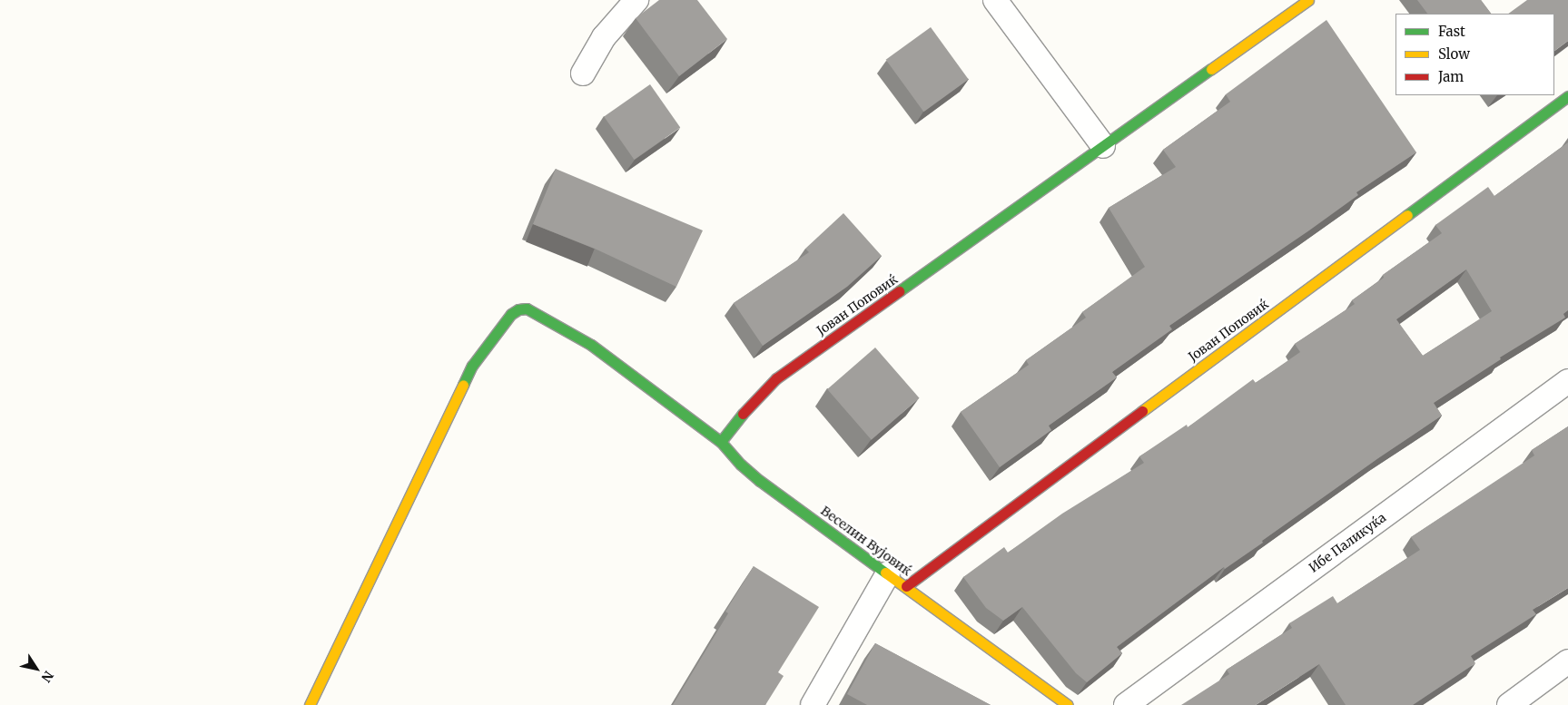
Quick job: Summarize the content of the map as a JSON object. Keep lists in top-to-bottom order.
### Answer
{
  "streets": {
    "street": ["Јован Поповиќ", "Веселин Вујовиќ", "Ибе Паликуќа"]
  },
  "crossings": [
    ["Јован Поповиќ", "Веселин Вујовиќ"]
  ],
  "legend": ["Fast", "Slow", "Jam"],
  "north": "bottom right"
}
